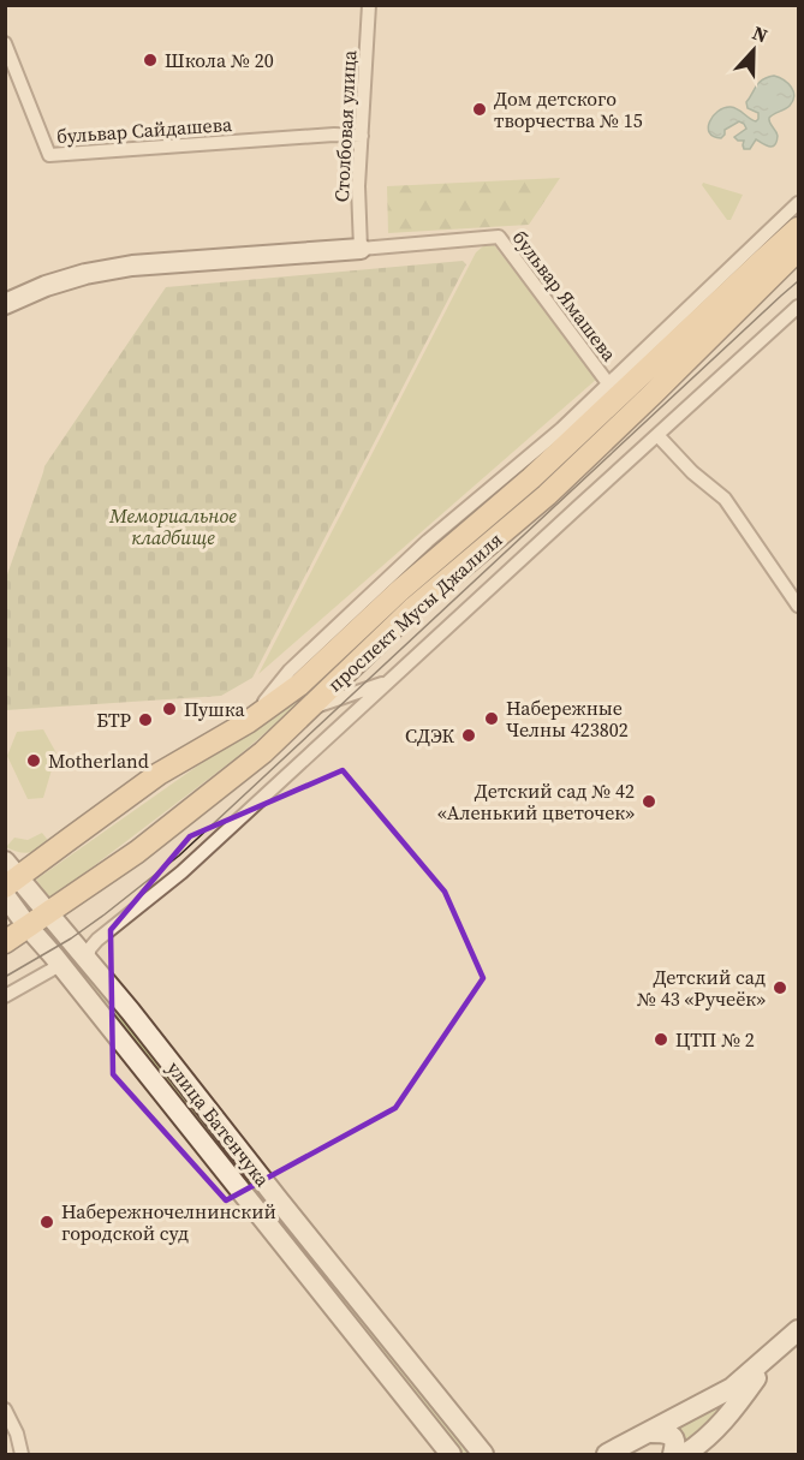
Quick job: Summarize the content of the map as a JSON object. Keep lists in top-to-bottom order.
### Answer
{
  "streets": {
    "main road": ["проспект Мусы Джалиля", "улица Батенчука"],
    "street": ["Столбовая улица", "бульвар Сайдашева", "бульвар Ямашева"]
  },
  "crossings": [
    ["Столбовая улица", "бульвар Сайдашева"],
    ["Столбовая улица", "бульвар Ямашева"],
    ["проспект Мусы Джалиля", "улица Батенчука"]
  ],
  "parks": ["Мемориальное кладбище"],
  "places": [
    "Школа № 20",
    "Дом детского творчества № 15",
    "Пушка",
    "Набережные Челны 423802",
    "БТР",
    "СДЭК",
    "Motherland",
    "Детский сад № 42 «Аленький цветочек»",
    "Детский сад № 43 «Ручеёк»",
    "ЦТП № 2",
    "Набережночелнинский городской суд"
  ],
  "north": "top"
}
